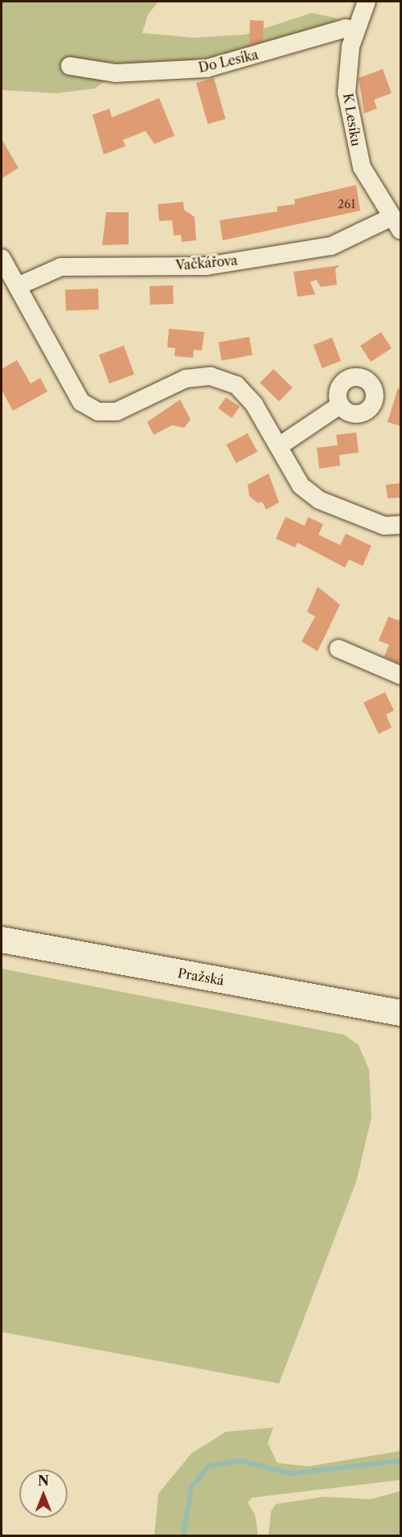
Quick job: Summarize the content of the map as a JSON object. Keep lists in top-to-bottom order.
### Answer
{
  "streets": {
    "main road": ["Pražská"],
    "street": ["Do Lesíka", "K Lesíku", "Vačkářova"]
  },
  "crossings": [
    ["Do Lesíka", "K Lesíku"],
    ["K Lesíku", "Vačkářova"]
  ],
  "house_numbers": ["261"],
  "north": "top"
}
